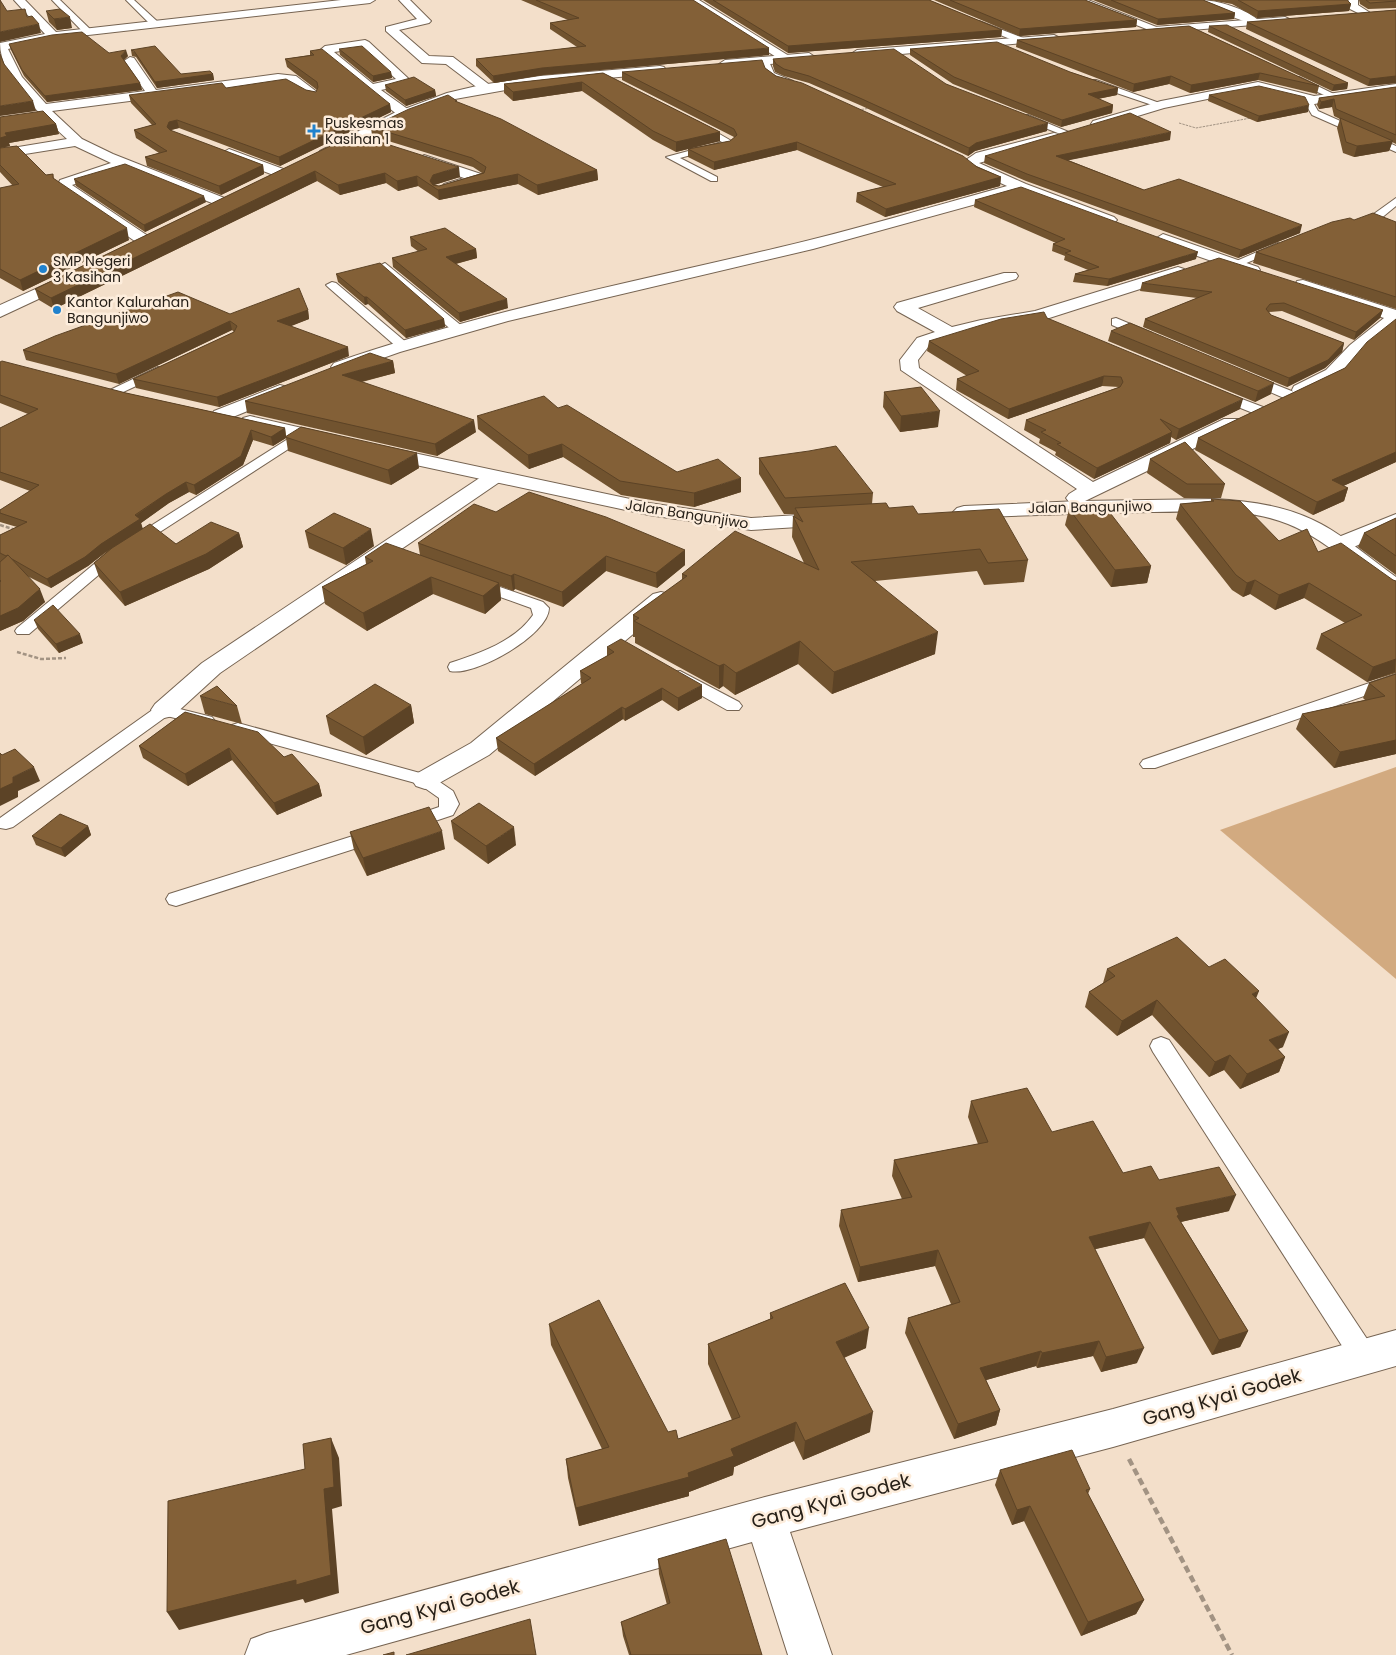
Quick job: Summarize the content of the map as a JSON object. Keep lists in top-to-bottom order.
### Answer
{
  "streets": {
    "street": ["Jalan Bangunjiwo", "Gang Kyai Godek"]
  },
  "places": {
    "health": ["Puskesmas Kasihan 1"],
    "other": ["SMP Negeri 3 Kasihan", "Kantor Kalurahan Bangunjiwo"]
  }
}
